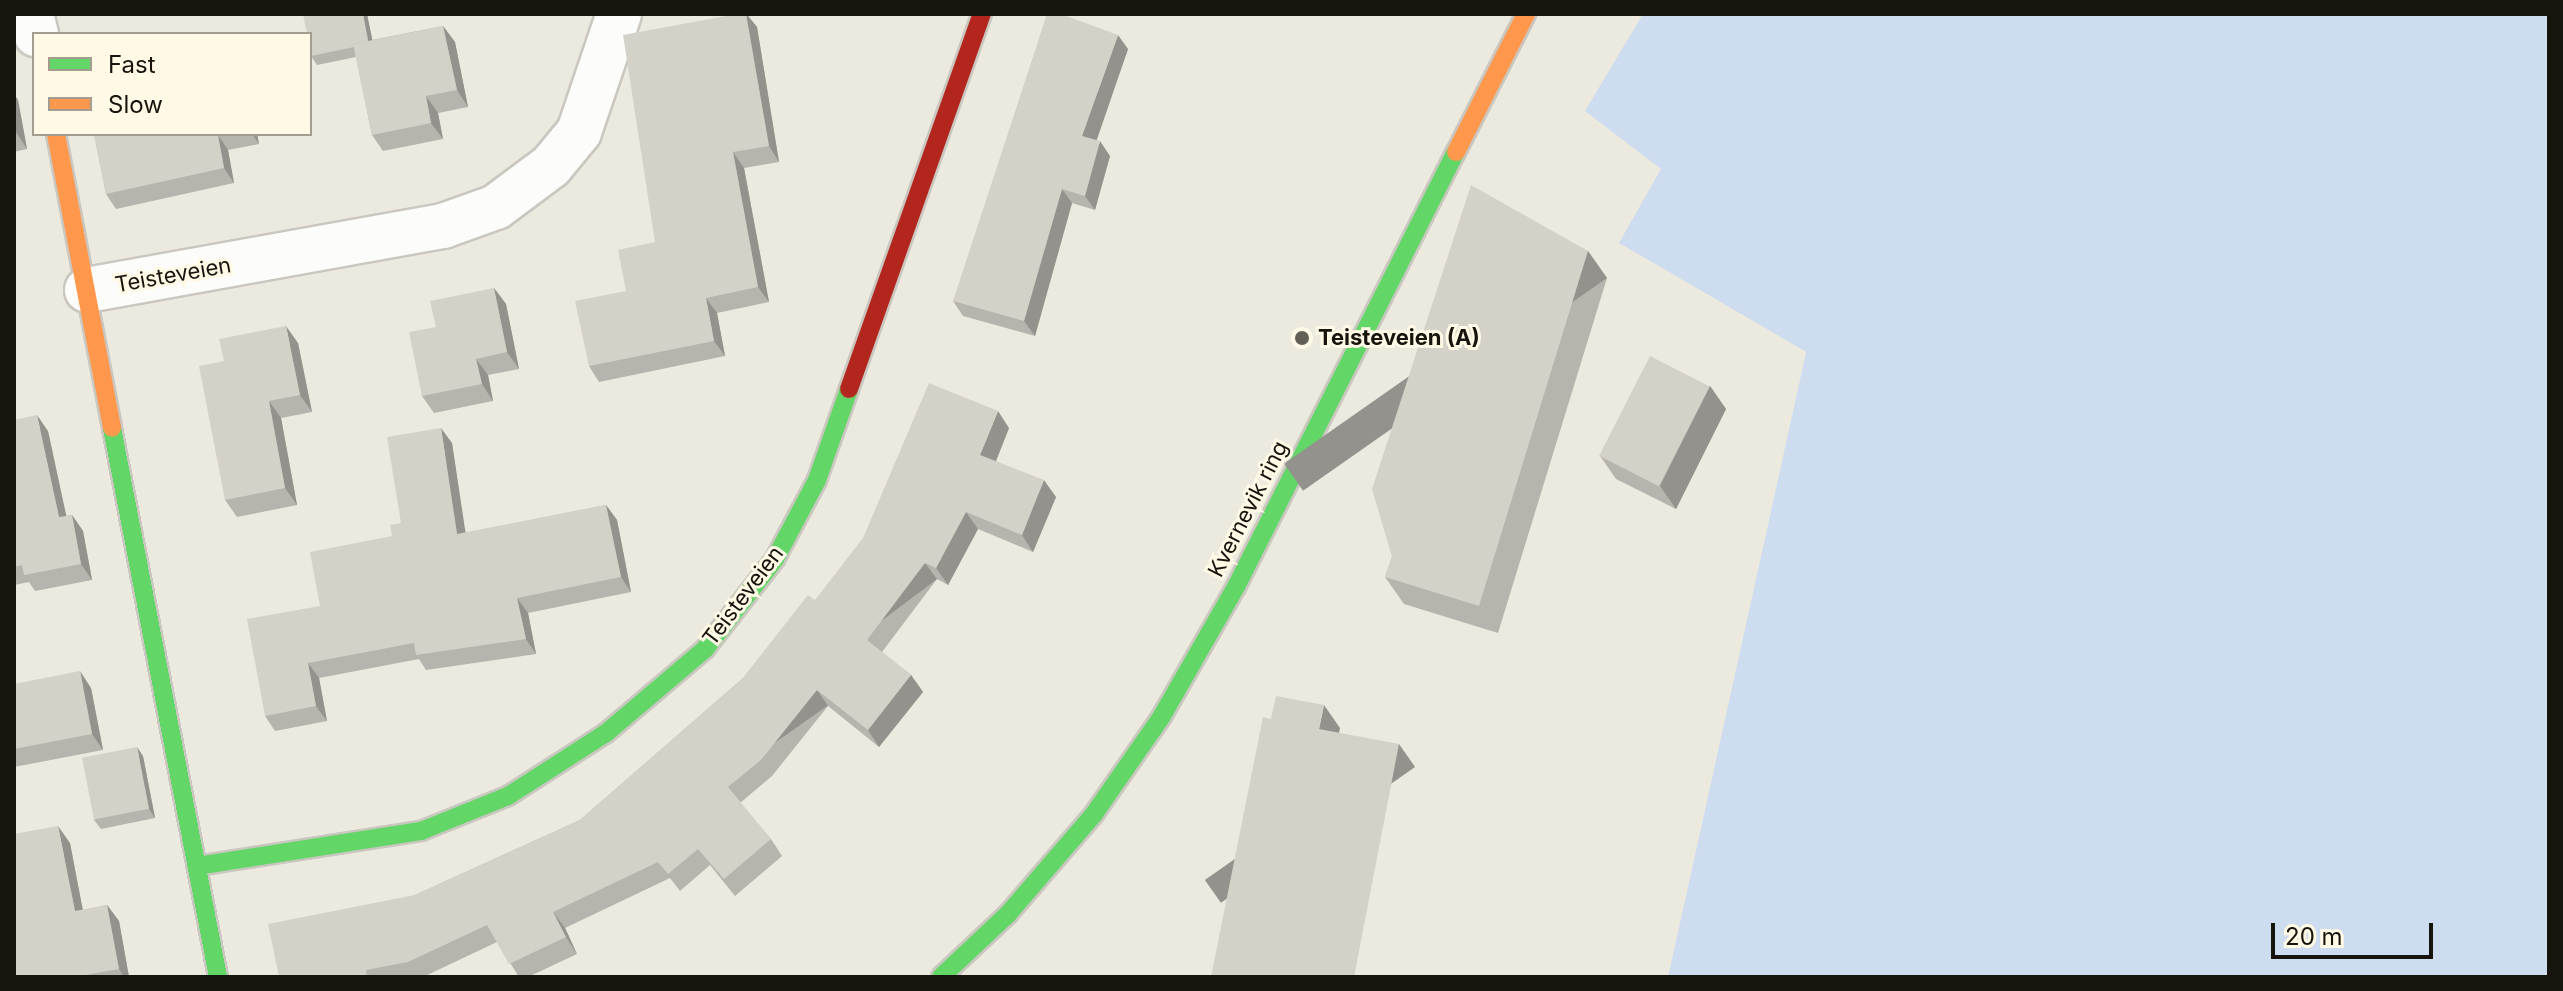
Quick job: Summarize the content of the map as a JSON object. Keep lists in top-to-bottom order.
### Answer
{
  "streets": {
    "street": ["Teisteveien", "Kvernevik ring"]
  },
  "places": ["Teisteveien (A)"],
  "legend": ["Fast", "Slow"],
  "scale_bar": "20 m"
}
